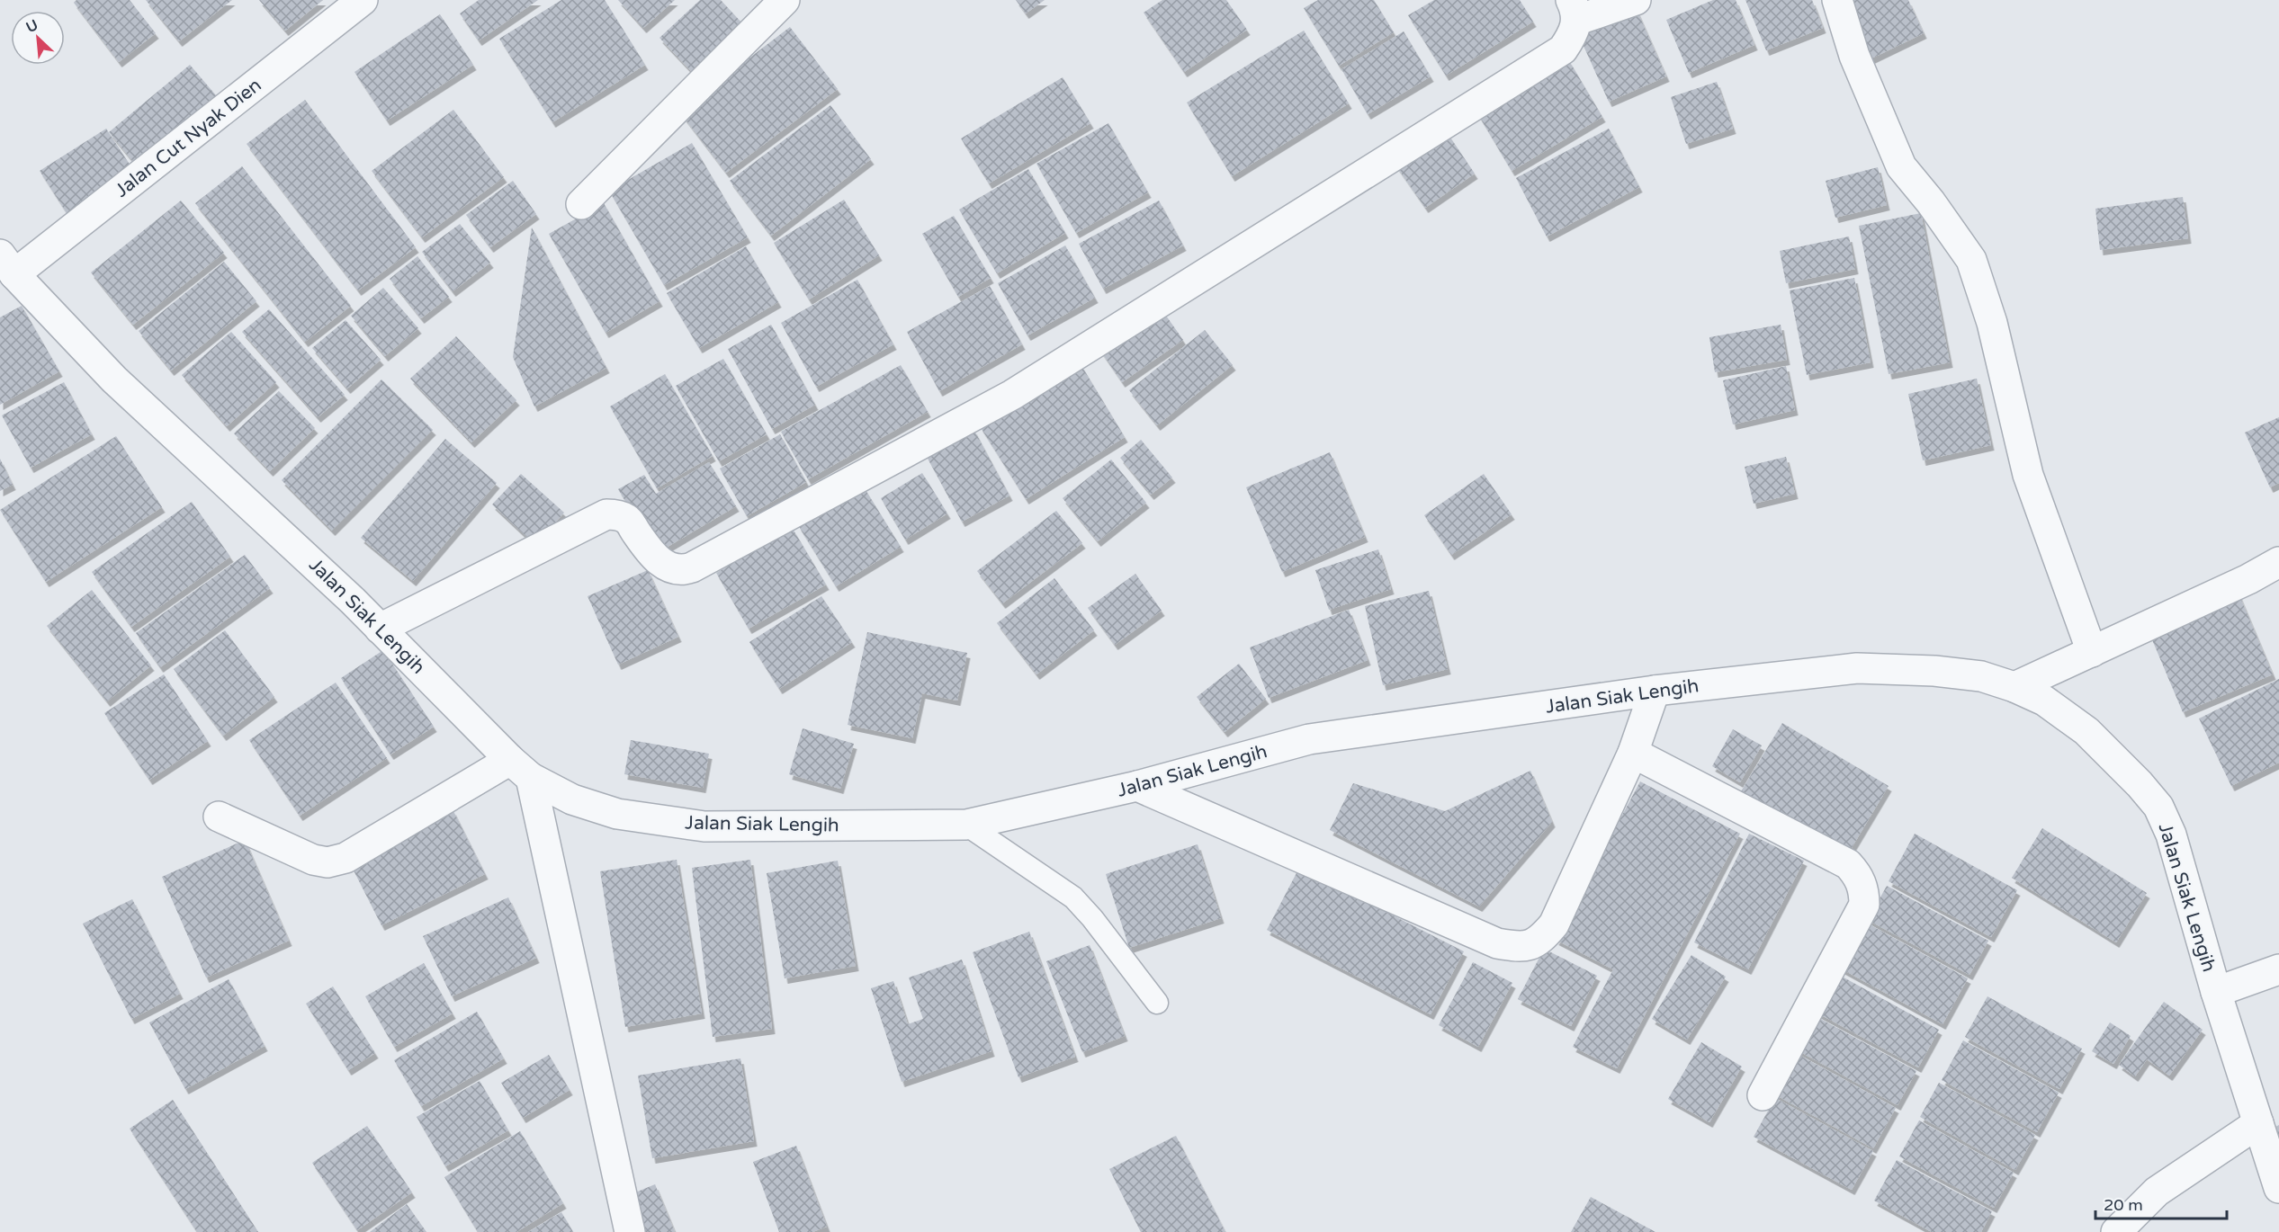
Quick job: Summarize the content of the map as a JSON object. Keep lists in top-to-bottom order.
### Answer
{
  "streets": {
    "street": ["Jalan Cut Nyak Dien", "Jalan Siak Lengih"]
  },
  "crossings": [
    ["Jalan Cut Nyak Dien", "Jalan Siak Lengih"]
  ],
  "scale_bar": "20 m",
  "north": "top left"
}
